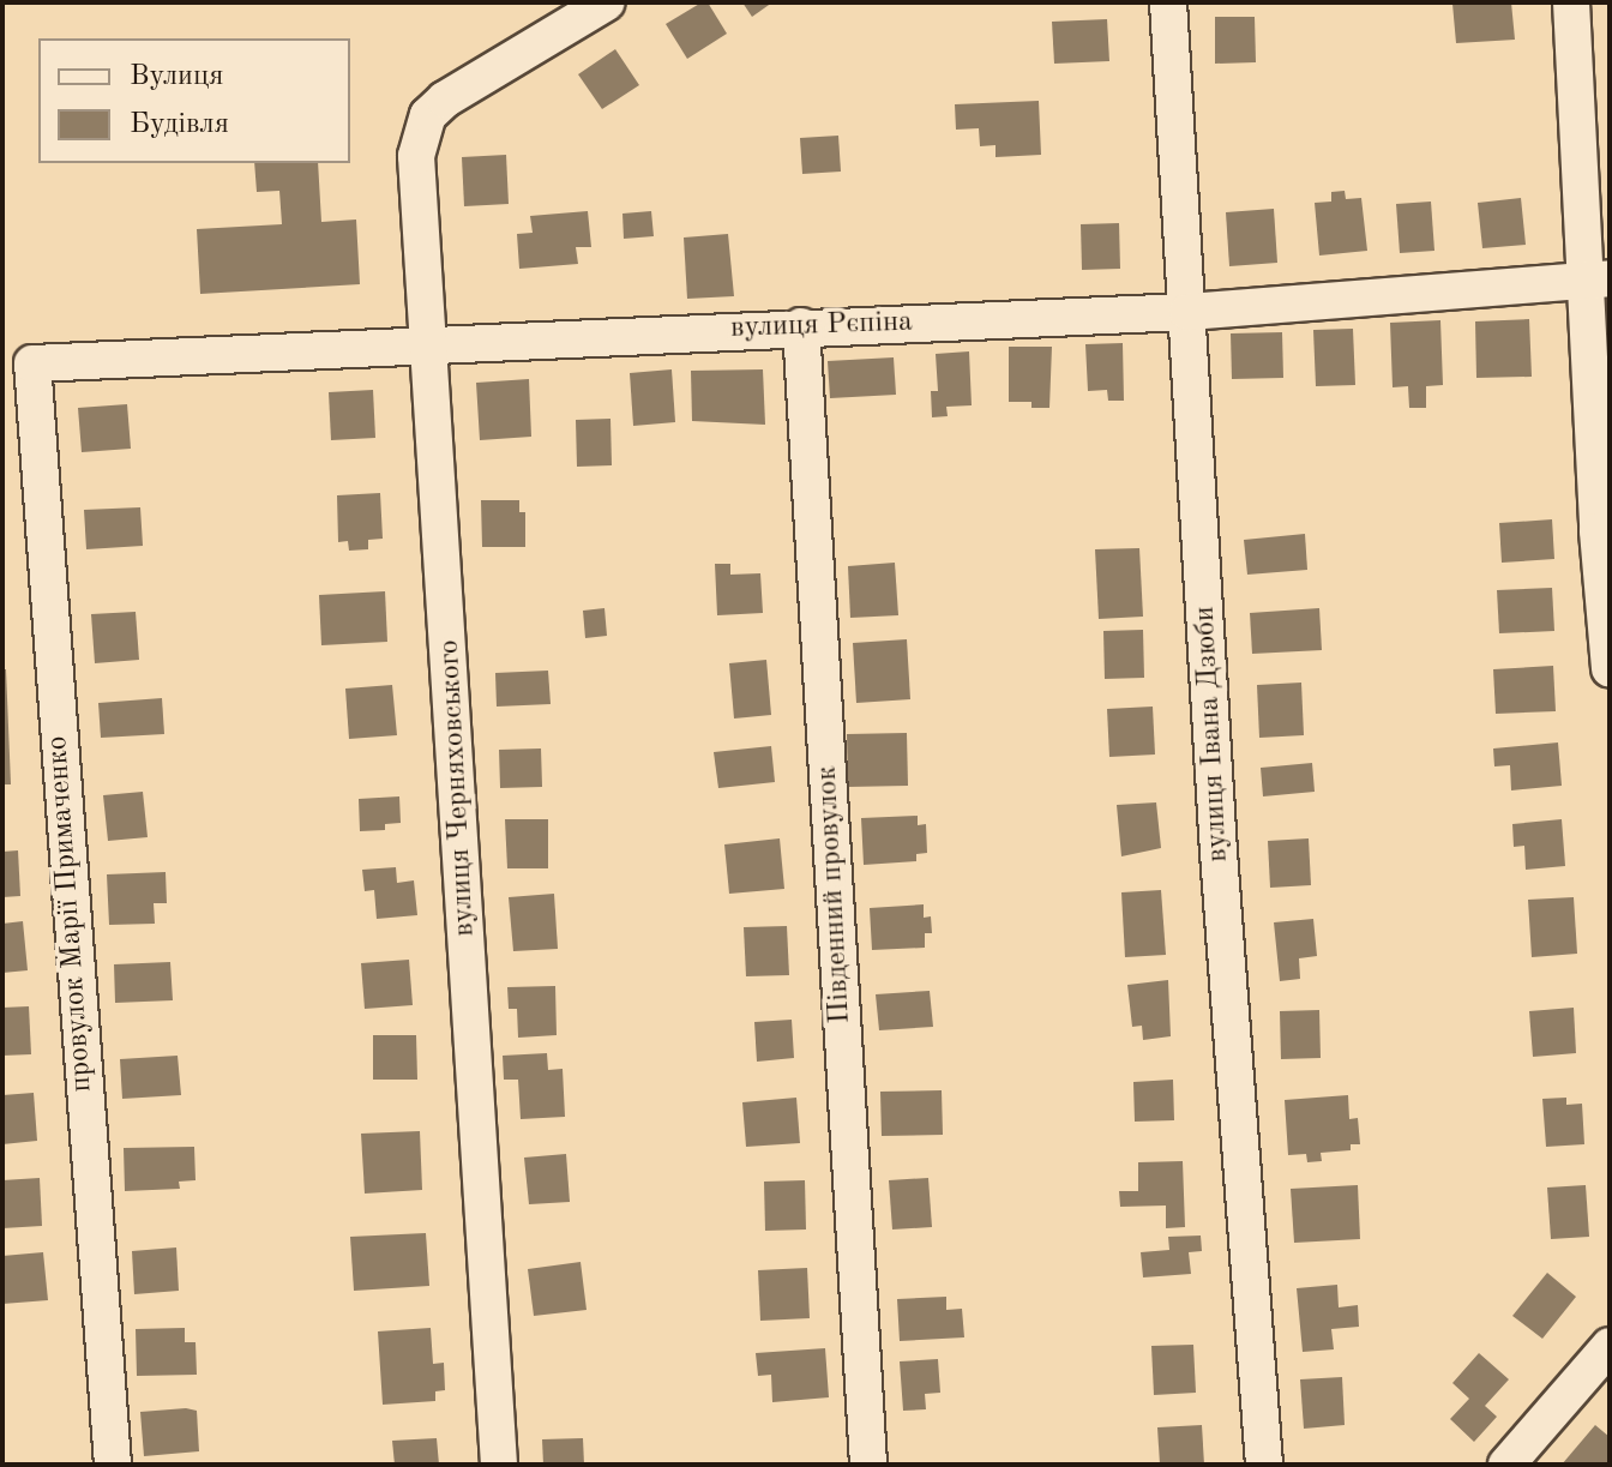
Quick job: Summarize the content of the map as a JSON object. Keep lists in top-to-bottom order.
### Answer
{
  "streets": {
    "street": [
      "вулиця Рєпіна",
      "вулиця Івана Дзюби",
      "вулиця Черняховського",
      "Південний провулок",
      "провулок Марії Примаченко"
    ]
  },
  "crossings": [
    ["вулиця Рєпіна", "вулиця Івана Дзюби"],
    ["вулиця Рєпіна", "вулиця Черняховського"],
    ["вулиця Рєпіна", "Південний провулок"],
    ["вулиця Рєпіна", "провулок Марії Примаченко"]
  ],
  "legend": ["Вулиця", "Будівля"]
}
